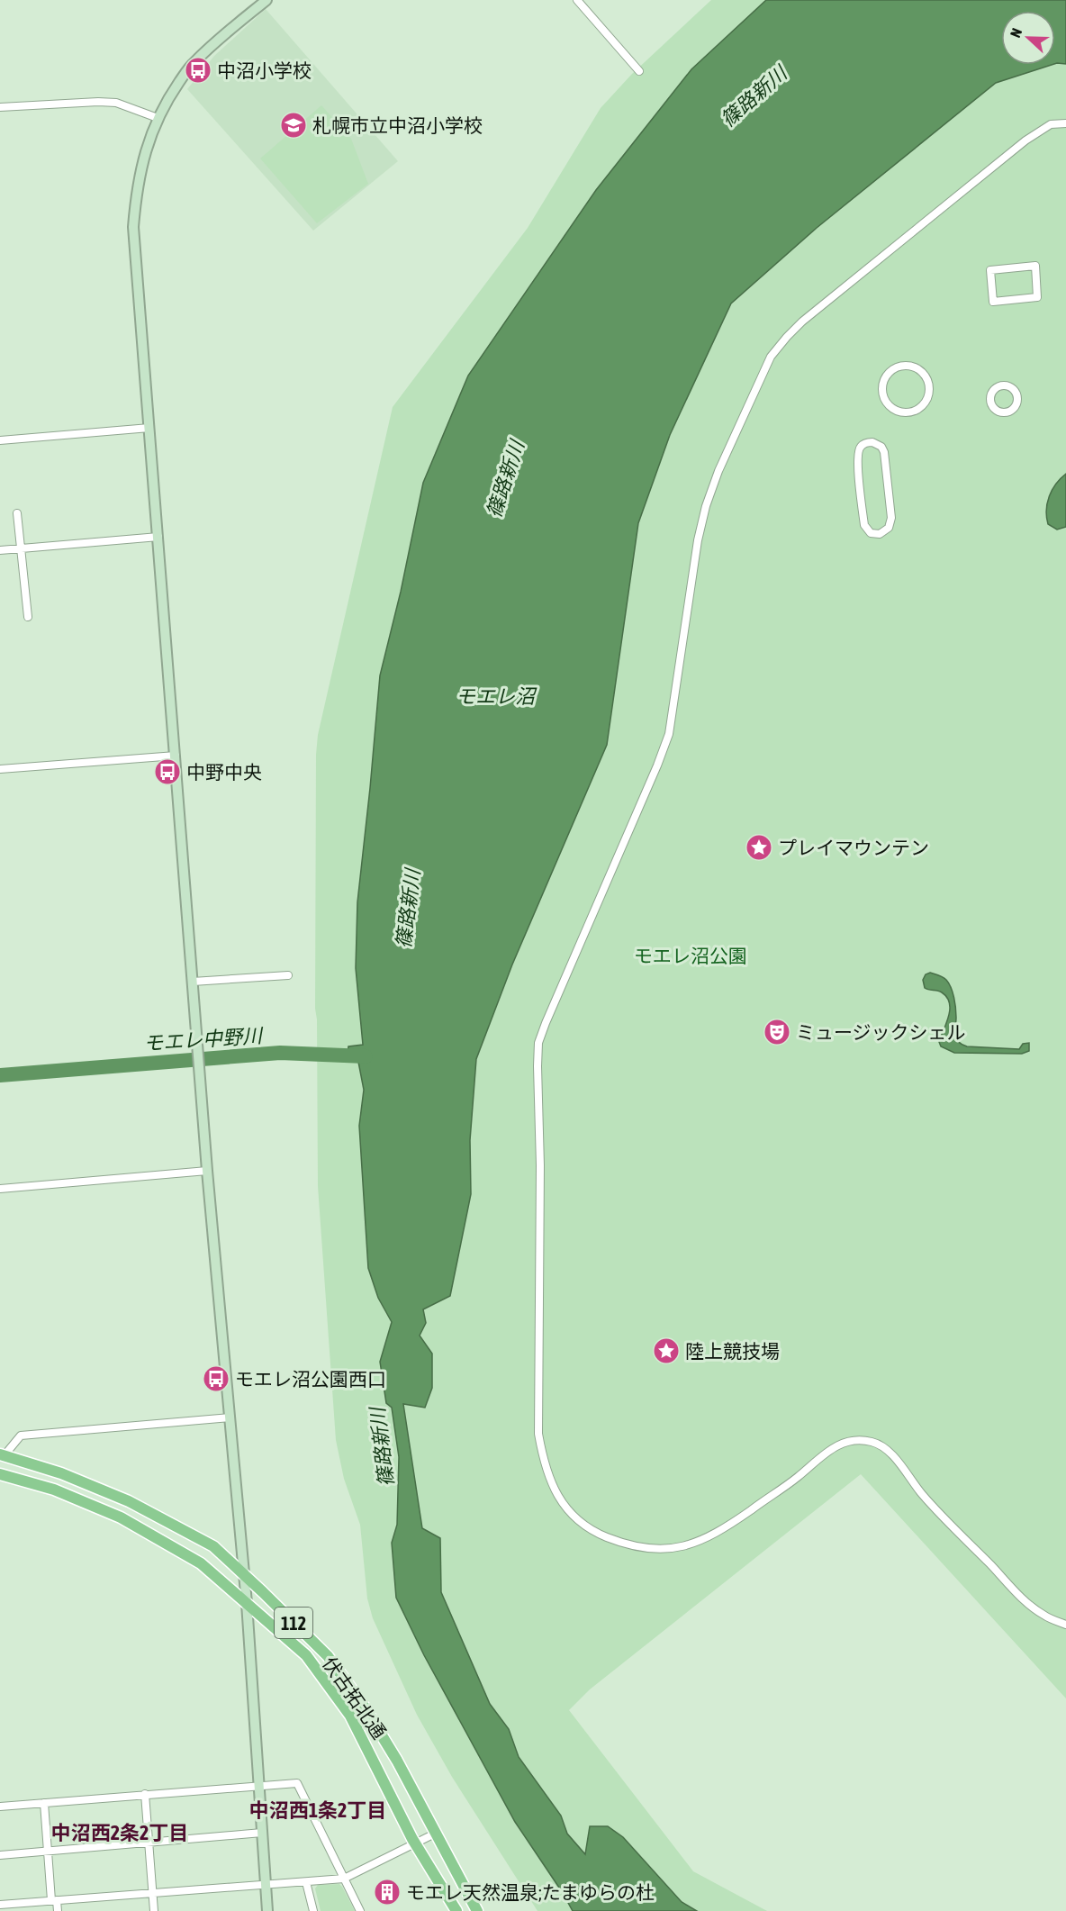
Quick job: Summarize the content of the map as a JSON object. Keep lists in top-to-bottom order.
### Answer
{
  "streets": {
    "main road": ["112", "伏古拓北通"]
  },
  "districts": ["中沼西1条2丁目", "中沼西2条2丁目"],
  "water": ["篠路新川", "モエレ沼", "モエレ中野川"],
  "parks": ["モエレ沼公園"],
  "places": {
    "bus stop": ["中沼小学校", "中野中央", "モエレ沼公園西口"],
    "school or university": ["札幌市立中沼小学校"],
    "place": ["プレイマウンテン", "陸上競技場"],
    "theatre": ["ミュージックシェル"],
    "building": ["モエレ天然温泉;たまゆらの杜"]
  },
  "north": "left"
}
